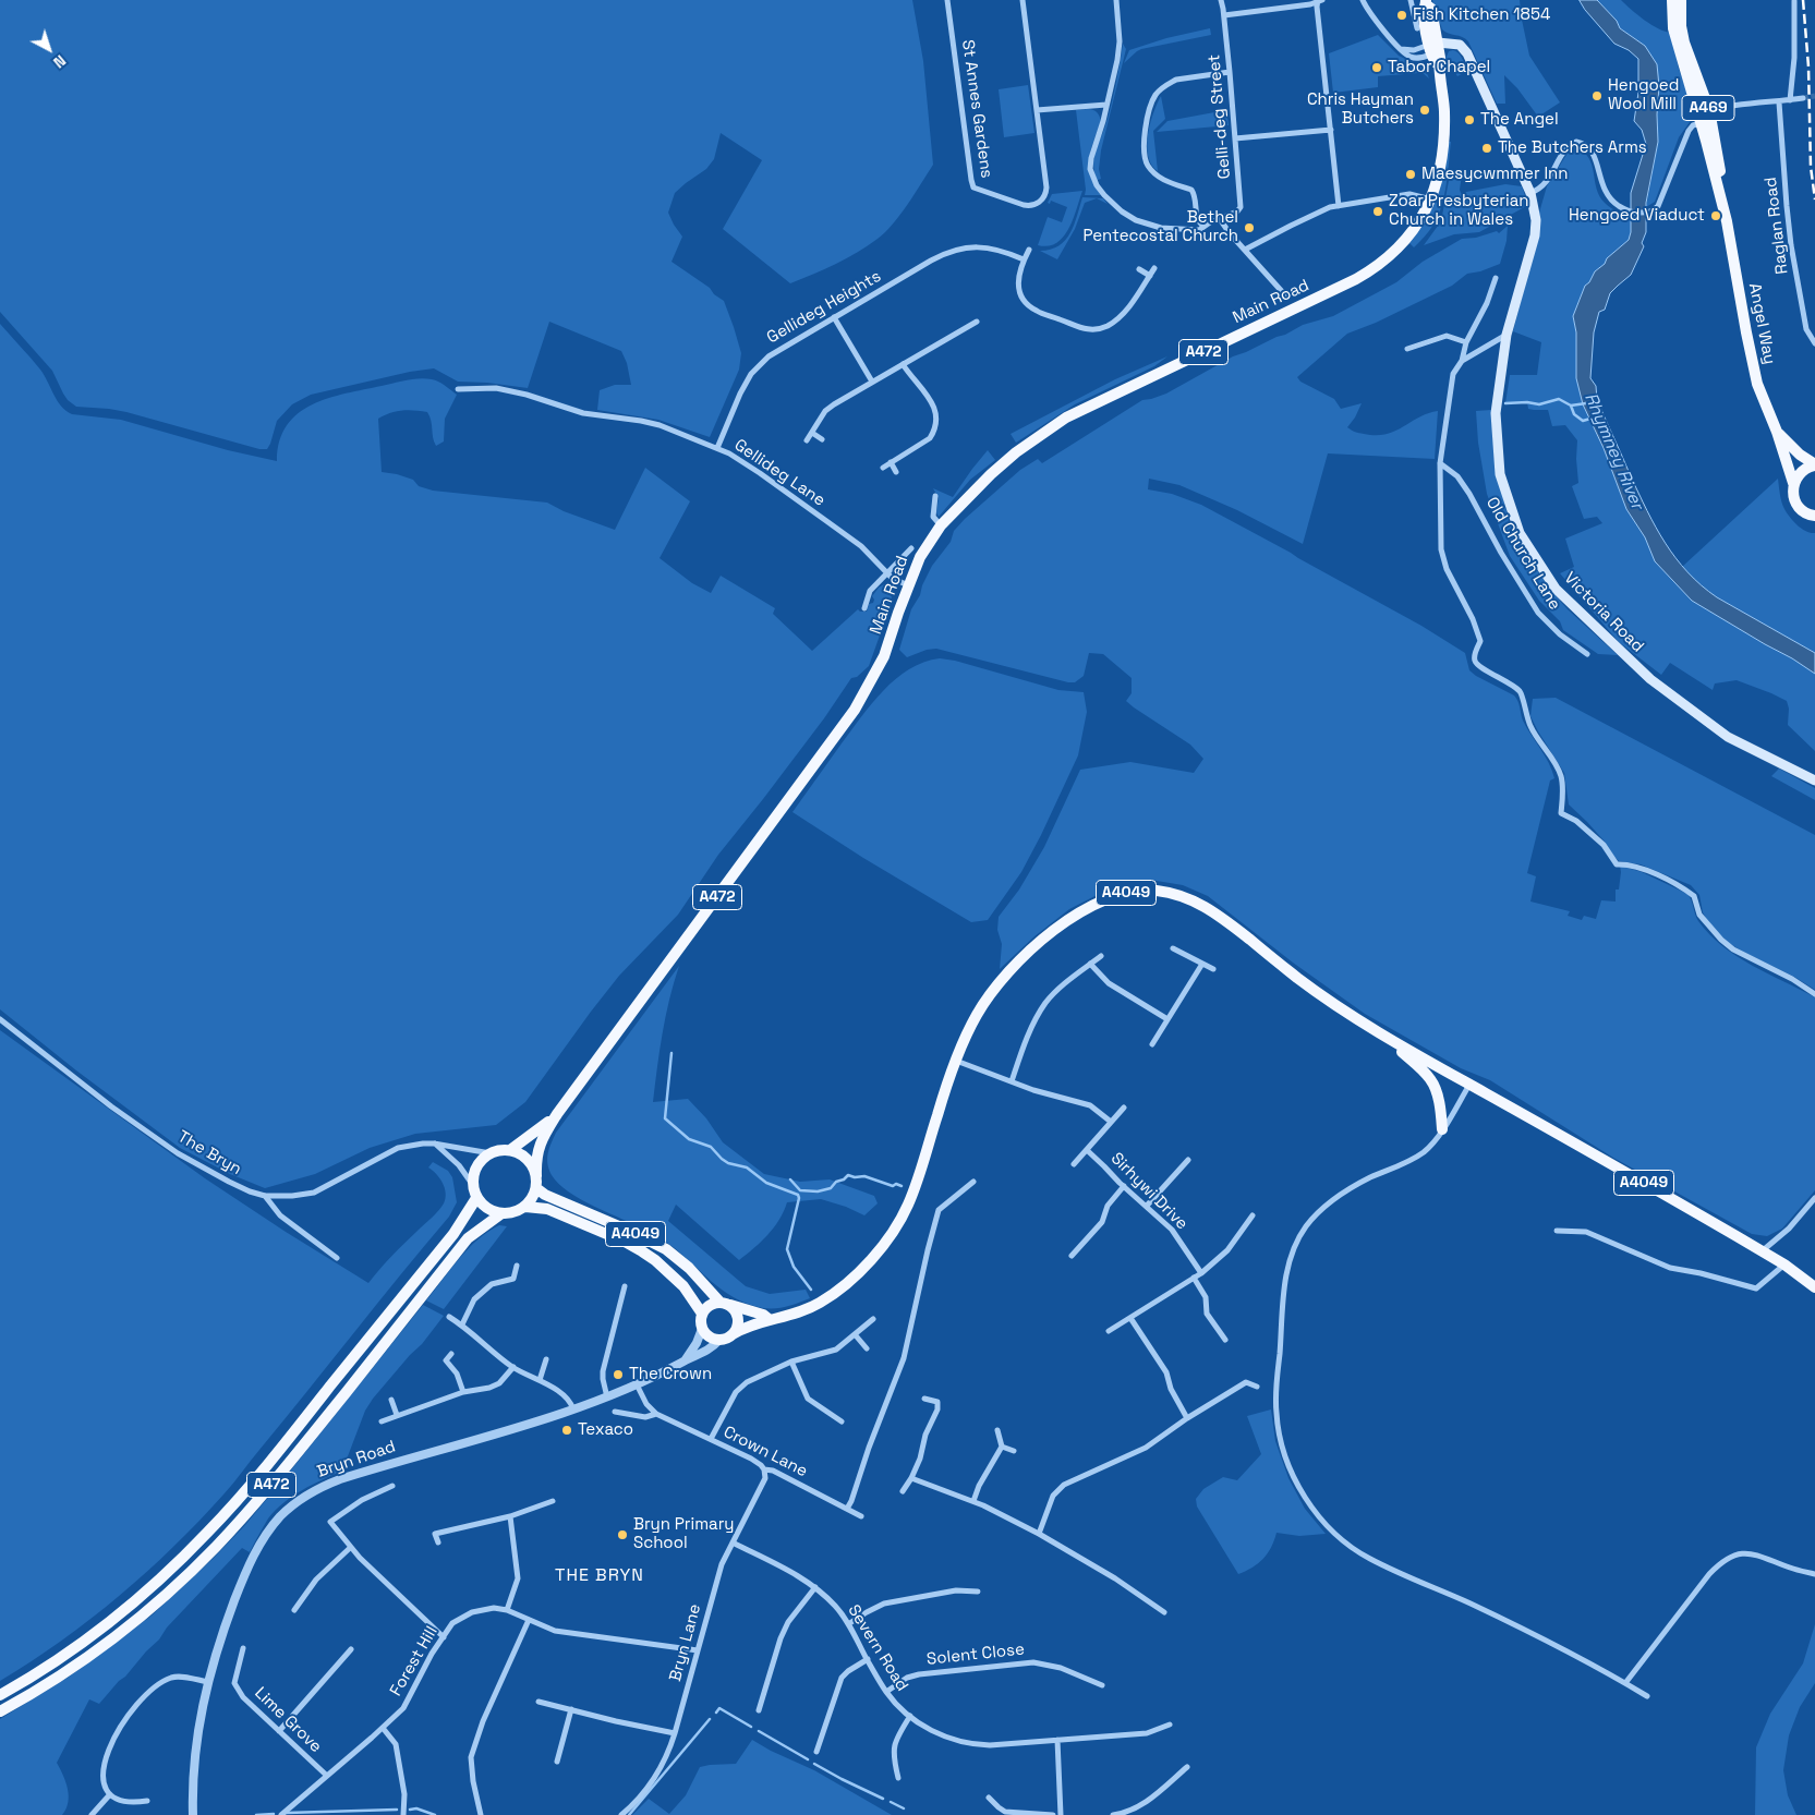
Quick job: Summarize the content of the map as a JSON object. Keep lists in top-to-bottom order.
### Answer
{
  "streets": {
    "main road": [
      "A469",
      "Main Road",
      "Angel Way",
      "A472",
      "Victoria Road",
      "A4049"
    ],
    "street": [
      "St Annes Gardens",
      "Gelli-deg Street",
      "Raglan Road",
      "Gellideg Heights",
      "Gellideg Lane",
      "Old Church Lane",
      "The Bryn",
      "Sirhywi Drive",
      "Crown Lane",
      "Bryn Road",
      "Bryn Lane",
      "Severn Road",
      "Solent Close",
      "Forest Hill",
      "Lime Grove"
    ]
  },
  "crossings": [
    ["A469", "Angel Way"],
    ["Main Road", "A472"],
    ["Main Road", "Gellideg Lane"],
    ["Gellideg Heights", "Gellideg Lane"],
    ["A472", "A4049"],
    ["A472", "The Bryn"],
    ["A4049", "The Bryn"],
    ["A4049", "Bryn Road"],
    ["Crown Lane", "Bryn Road"],
    ["Crown Lane", "Bryn Lane"],
    ["Bryn Lane", "Severn Road"],
    ["Bryn Lane", "Forest Hill"],
    ["Severn Road", "Solent Close"],
    ["Forest Hill", "Lime Grove"]
  ],
  "districts": ["THE BRYN"],
  "water": ["Rhymney River"],
  "places": [
    "Fish Kitchen 1854",
    "Tabor Chapel",
    "Hengoed Wool Mill",
    "Chris Hayman Butchers",
    "The Angel",
    "The Butchers Arms",
    "Maesycwmmer Inn",
    "Zoar Presbyterian Church in Wales",
    "Hengoed Viaduct",
    "Bethel Pentecostal Church",
    "The Crown",
    "Texaco",
    "Bryn Primary School"
  ],
  "north": "bottom right"
}
